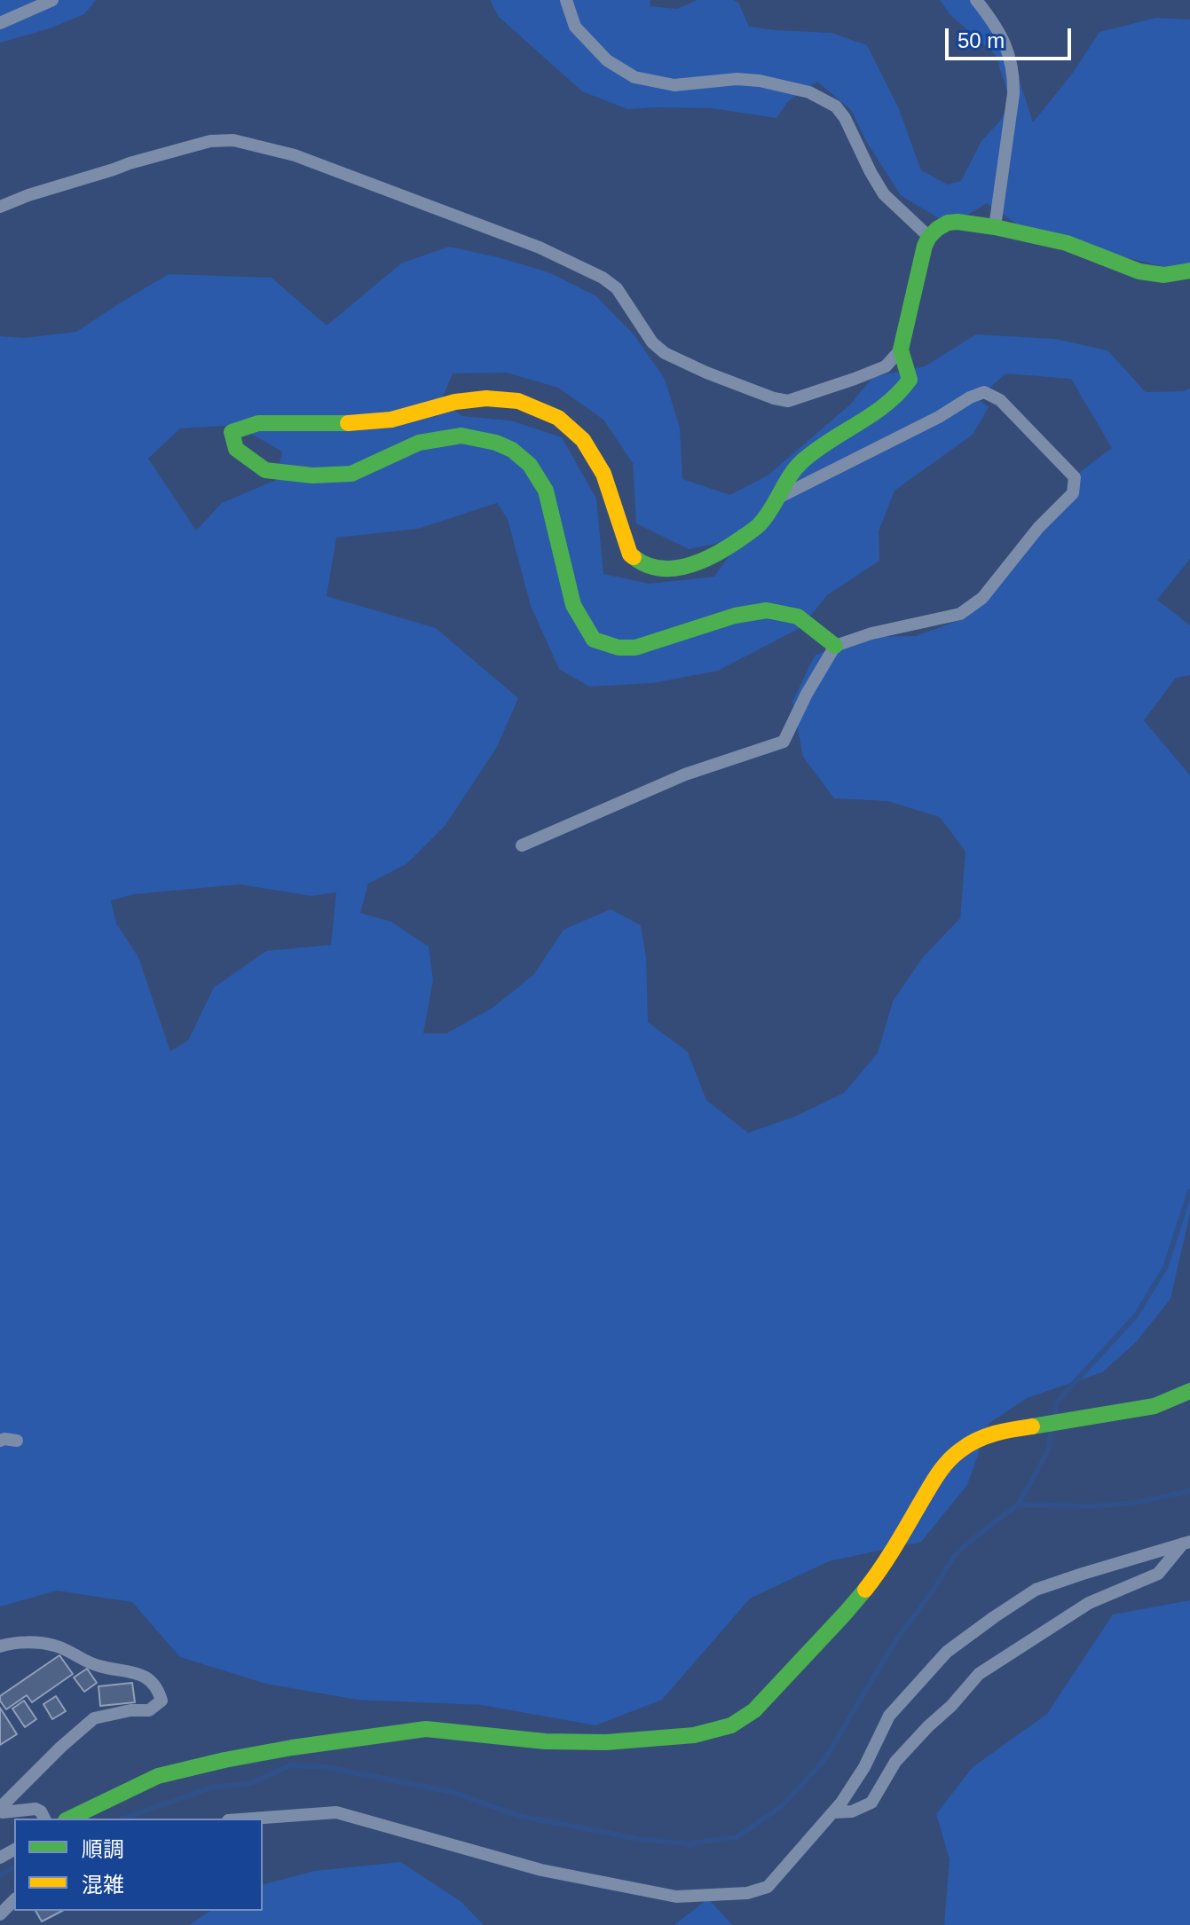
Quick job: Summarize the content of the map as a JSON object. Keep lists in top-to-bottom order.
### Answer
{
  "legend": ["順調", "混雑"],
  "scale_bar": "50 m"
}
